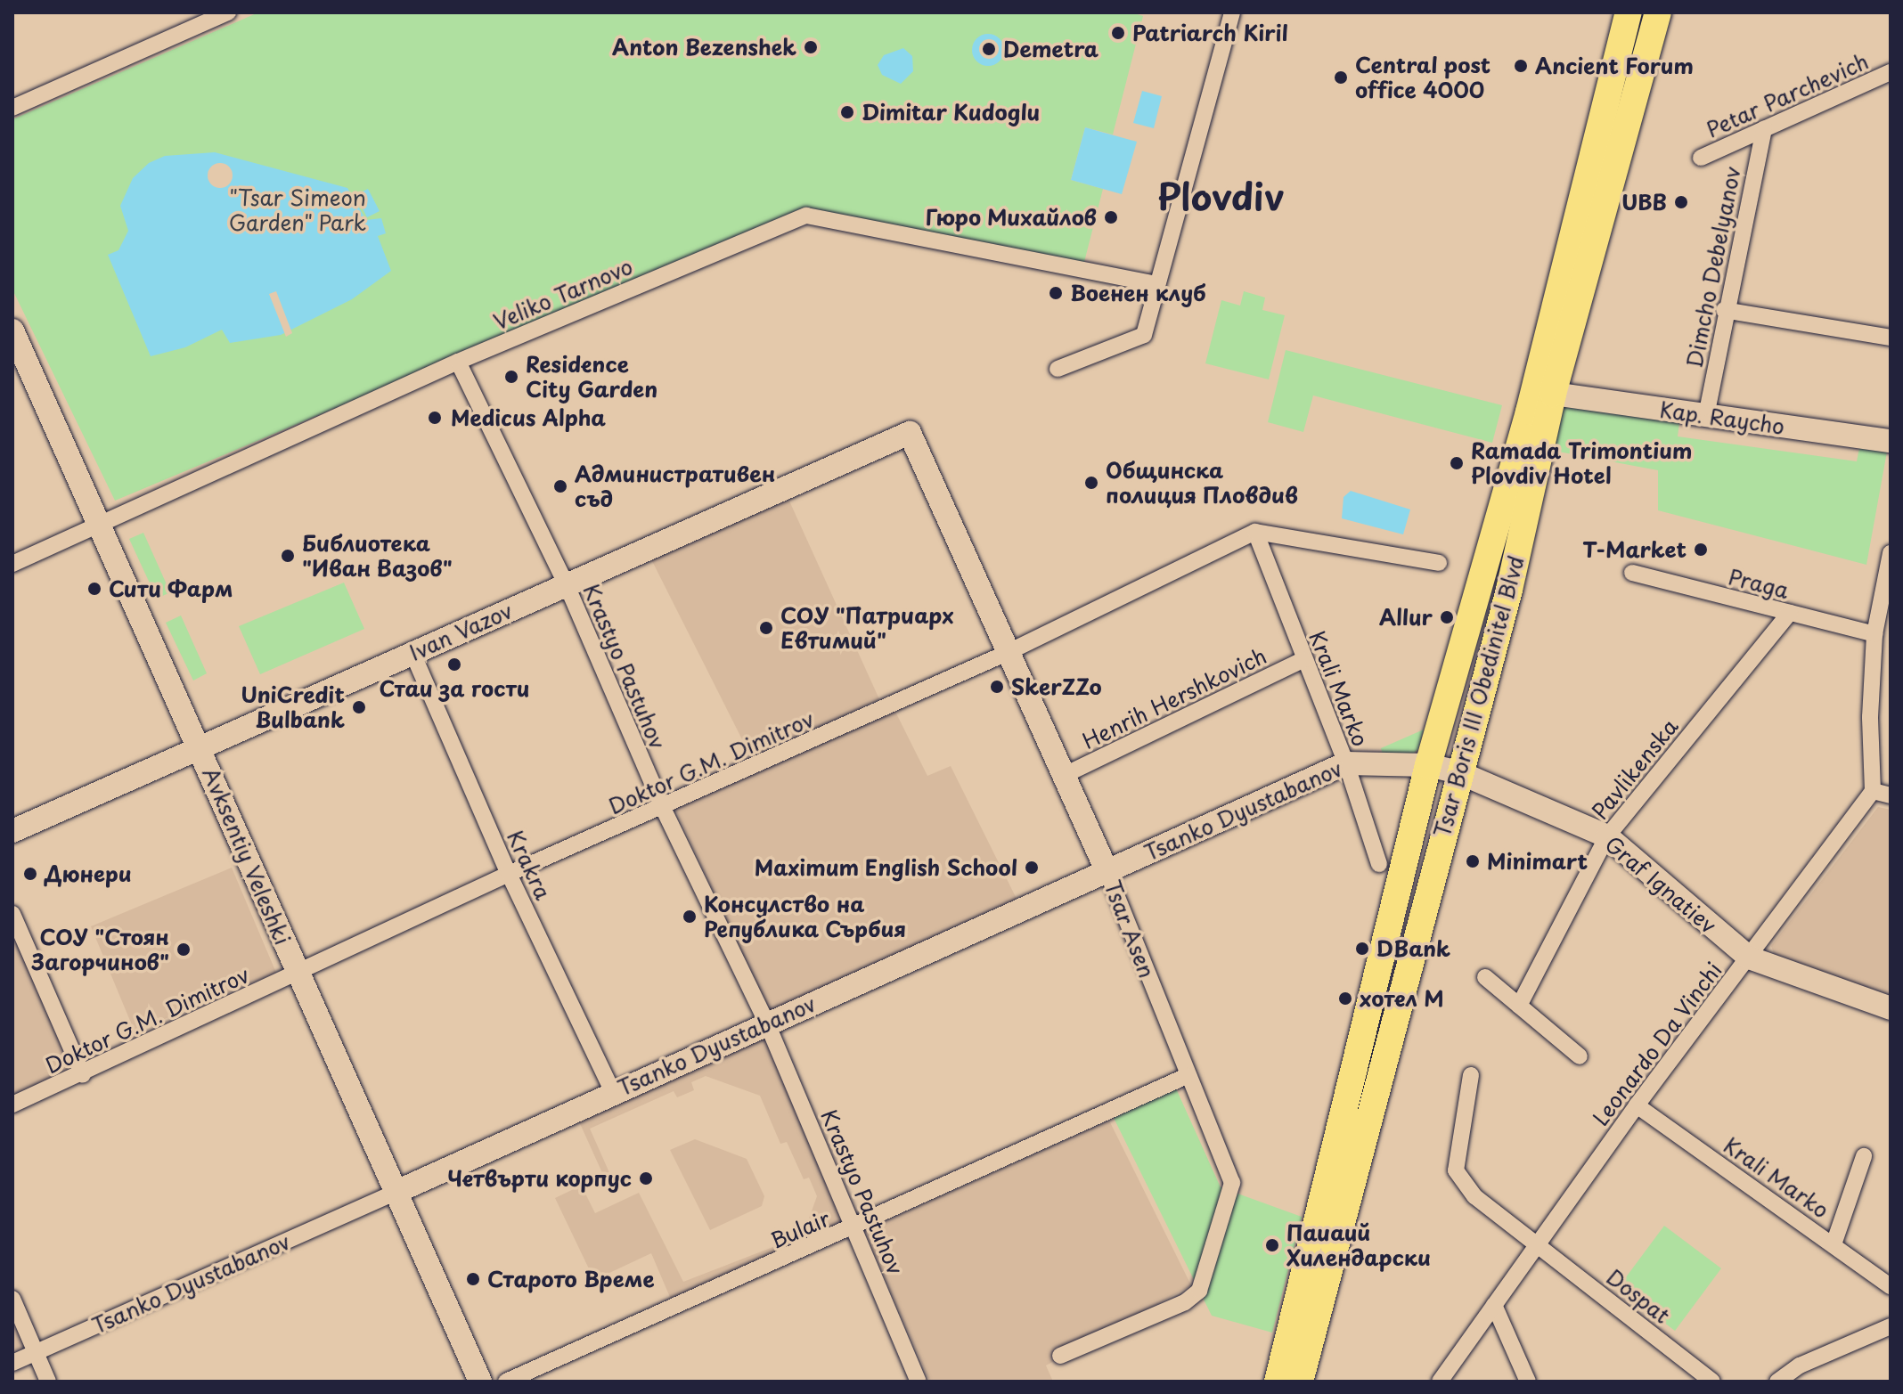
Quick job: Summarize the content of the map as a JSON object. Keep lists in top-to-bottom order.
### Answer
{
  "streets": {
    "main road": ["Tsar Boris III Obedinitel Blvd"],
    "street": [
      "Petar Parchevich",
      "Dimcho Debelyanov",
      "Veliko Tarnovo",
      "Kap. Raycho",
      "Praga",
      "Ivan Vazov",
      "Krastyo Pastuhov",
      "Krali Marko",
      "Henrih Hershkovich",
      "Doktor G.M. Dimitrov",
      "Pavlikenska",
      "Tsanko Dyustabanov",
      "Avksentiy Veleshki",
      "Krakra",
      "Graf Ignatiev",
      "Tsar Asen",
      "Leonardo Da Vinchi",
      "Bulair",
      "Dospat"
    ]
  },
  "crossings": [
    ["Petar Parchevich", "Dimcho Debelyanov"],
    ["Dimcho Debelyanov", "Kap. Raycho"],
    ["Veliko Tarnovo", "Krastyo Pastuhov"],
    ["Veliko Tarnovo", "Avksentiy Veleshki"],
    ["Kap. Raycho", "Tsar Boris III Obedinitel Blvd"],
    ["Praga", "Pavlikenska"],
    ["Ivan Vazov", "Krastyo Pastuhov"],
    ["Ivan Vazov", "Avksentiy Veleshki"],
    ["Ivan Vazov", "Krakra"],
    ["Ivan Vazov", "Tsar Asen"],
    ["Krastyo Pastuhov", "Doktor G.M. Dimitrov"],
    ["Krastyo Pastuhov", "Tsanko Dyustabanov"],
    ["Krastyo Pastuhov", "Bulair"],
    ["Krali Marko", "Henrih Hershkovich"],
    ["Krali Marko", "Doktor G.M. Dimitrov"],
    ["Krali Marko", "Tsanko Dyustabanov"],
    ["Krali Marko", "Leonardo Da Vinchi"],
    ["Tsar Boris III Obedinitel Blvd", "Tsanko Dyustabanov"],
    ["Tsar Boris III Obedinitel Blvd", "Graf Ignatiev"],
    ["Henrih Hershkovich", "Tsar Asen"],
    ["Doktor G.M. Dimitrov", "Avksentiy Veleshki"],
    ["Doktor G.M. Dimitrov", "Krakra"],
    ["Doktor G.M. Dimitrov", "Tsar Asen"],
    ["Pavlikenska", "Graf Ignatiev"],
    ["Tsanko Dyustabanov", "Avksentiy Veleshki"],
    ["Tsanko Dyustabanov", "Krakra"],
    ["Tsanko Dyustabanov", "Graf Ignatiev"],
    ["Tsanko Dyustabanov", "Tsar Asen"],
    ["Graf Ignatiev", "Leonardo Da Vinchi"],
    ["Tsar Asen", "Bulair"],
    ["Leonardo Da Vinchi", "Dospat"]
  ],
  "districts": ["Plovdiv"],
  "parks": ["\"Tsar Simeon Garden\" Park"],
  "places": [
    "Patriarch Kiril",
    "Anton Bezenshek",
    "Demetra",
    "Ancient Forum",
    "Central post office 4000",
    "Dimitar Kudoglu",
    "UBB",
    "Гюро Михайлов",
    "Военен клуб",
    "Residence City Garden",
    "Medicus Alpha",
    "Ramada Trimontium Plovdiv Hotel",
    "Общинска полиция Пловдив",
    "Административен съд",
    "T-Market",
    "Библиотека \"Иван Вазов\"",
    "Сити Фарм",
    "Allur",
    "СОУ \"Патриарх Евтимий\"",
    "Стаи за гости",
    "SkerZZo",
    "UniCredit Bulbank",
    "Minimart",
    "Maximum English School",
    "Дюнери",
    "Консулство на Република Сърбия",
    "DBank",
    "СОУ \"Стоян Загорчинов\"",
    "хотел М",
    "Четвърти корпус",
    "Паиаий Хилендарски",
    "Старото Време"
  ]
}
